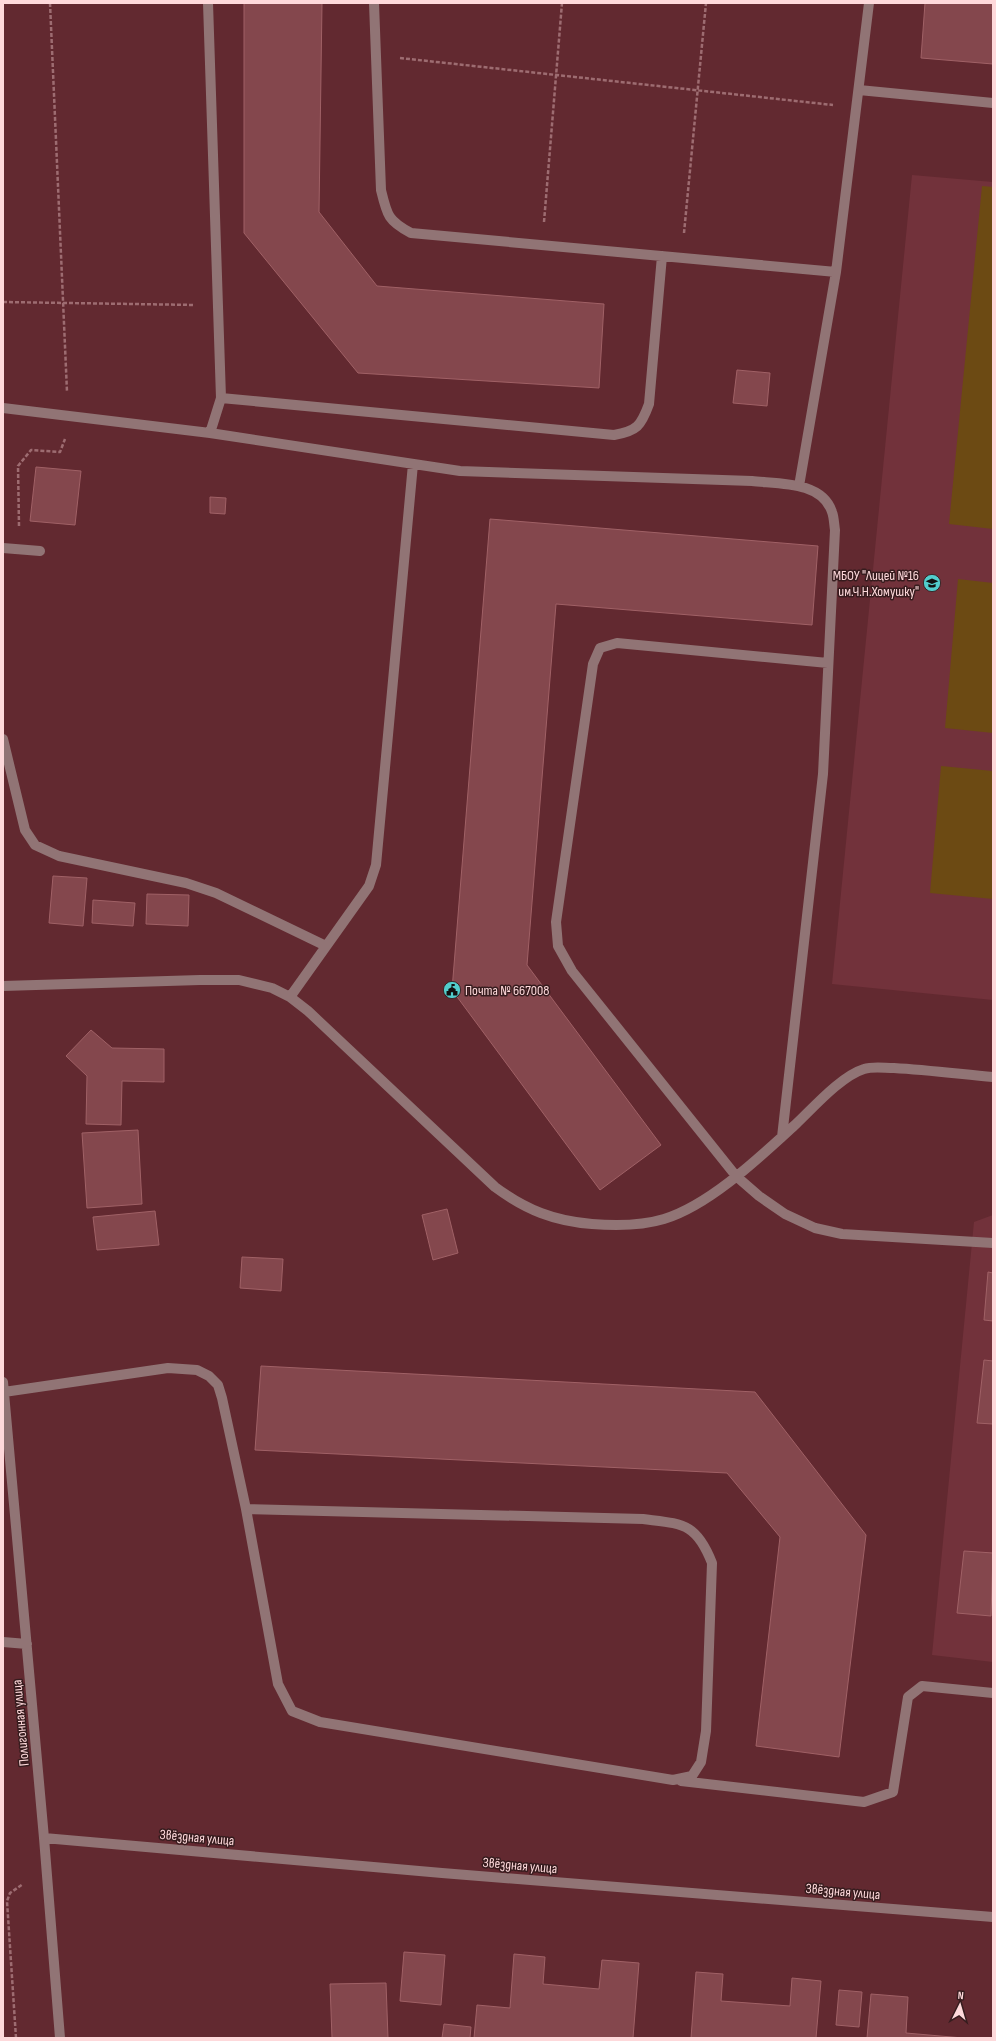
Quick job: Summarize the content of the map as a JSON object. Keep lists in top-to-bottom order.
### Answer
{
  "streets": {
    "street": ["Полигонная улица", "Звёздная улица"]
  },
  "crossings": [
    ["Полигонная улица", "Звёздная улица"]
  ],
  "places": {
    "school or university": ["МБОУ \"Лицей №16 им.Ч.Н.Хомушку\""],
    "public building": ["Почта № 667008"]
  },
  "north": "top"
}
